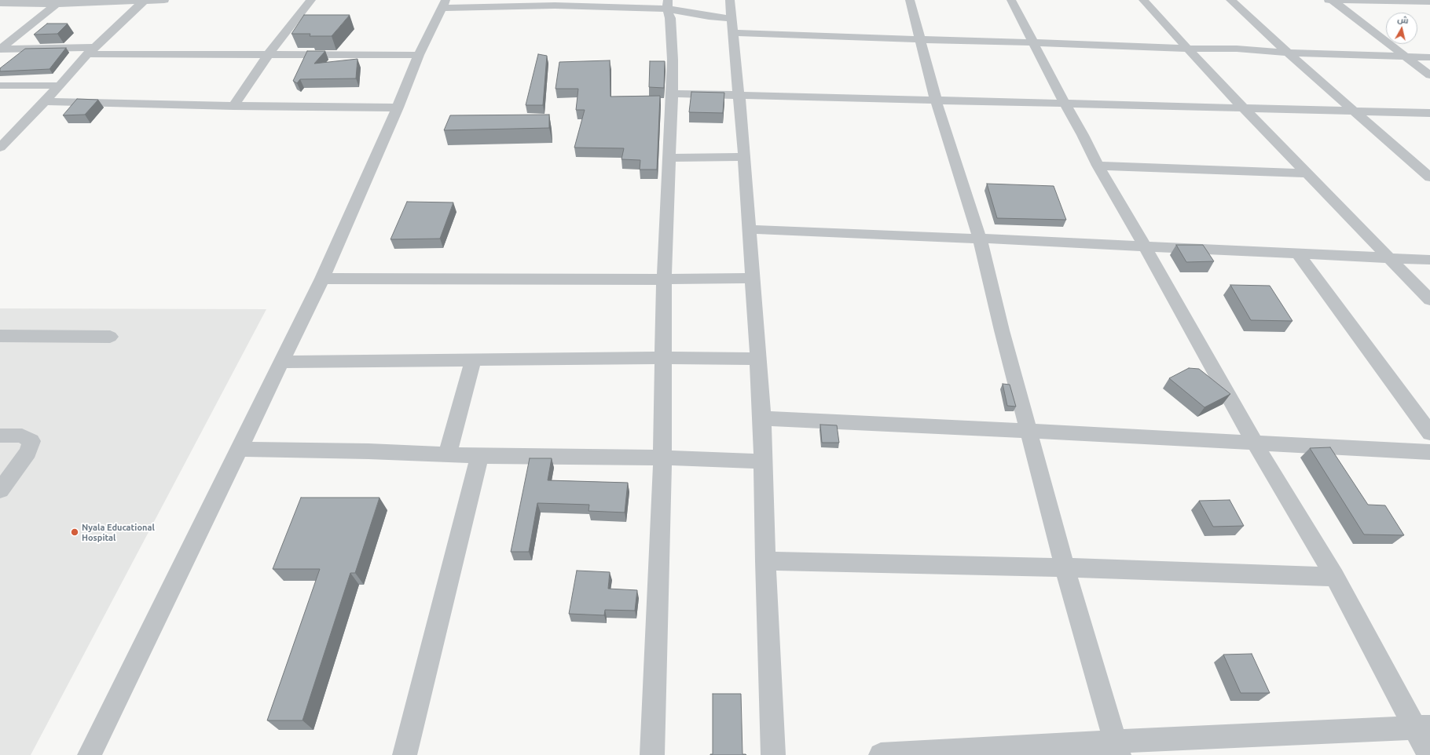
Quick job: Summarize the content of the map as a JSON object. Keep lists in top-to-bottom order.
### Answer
{
  "places": ["Nyala Educational Hospital"],
  "north": "top"
}
